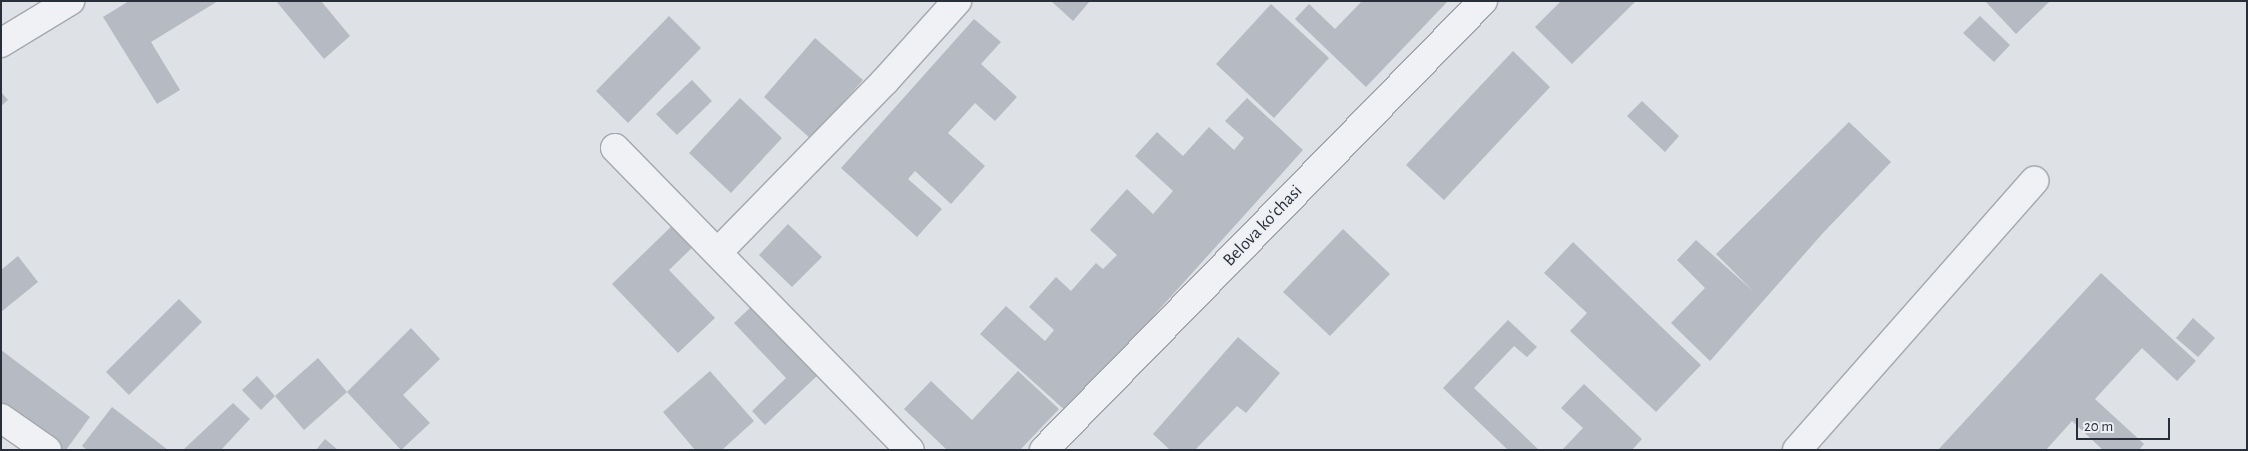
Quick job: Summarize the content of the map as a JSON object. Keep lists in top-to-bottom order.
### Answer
{
  "streets": {
    "street": ["Belova koʻchasi"]
  },
  "scale_bar": "20 m"
}
